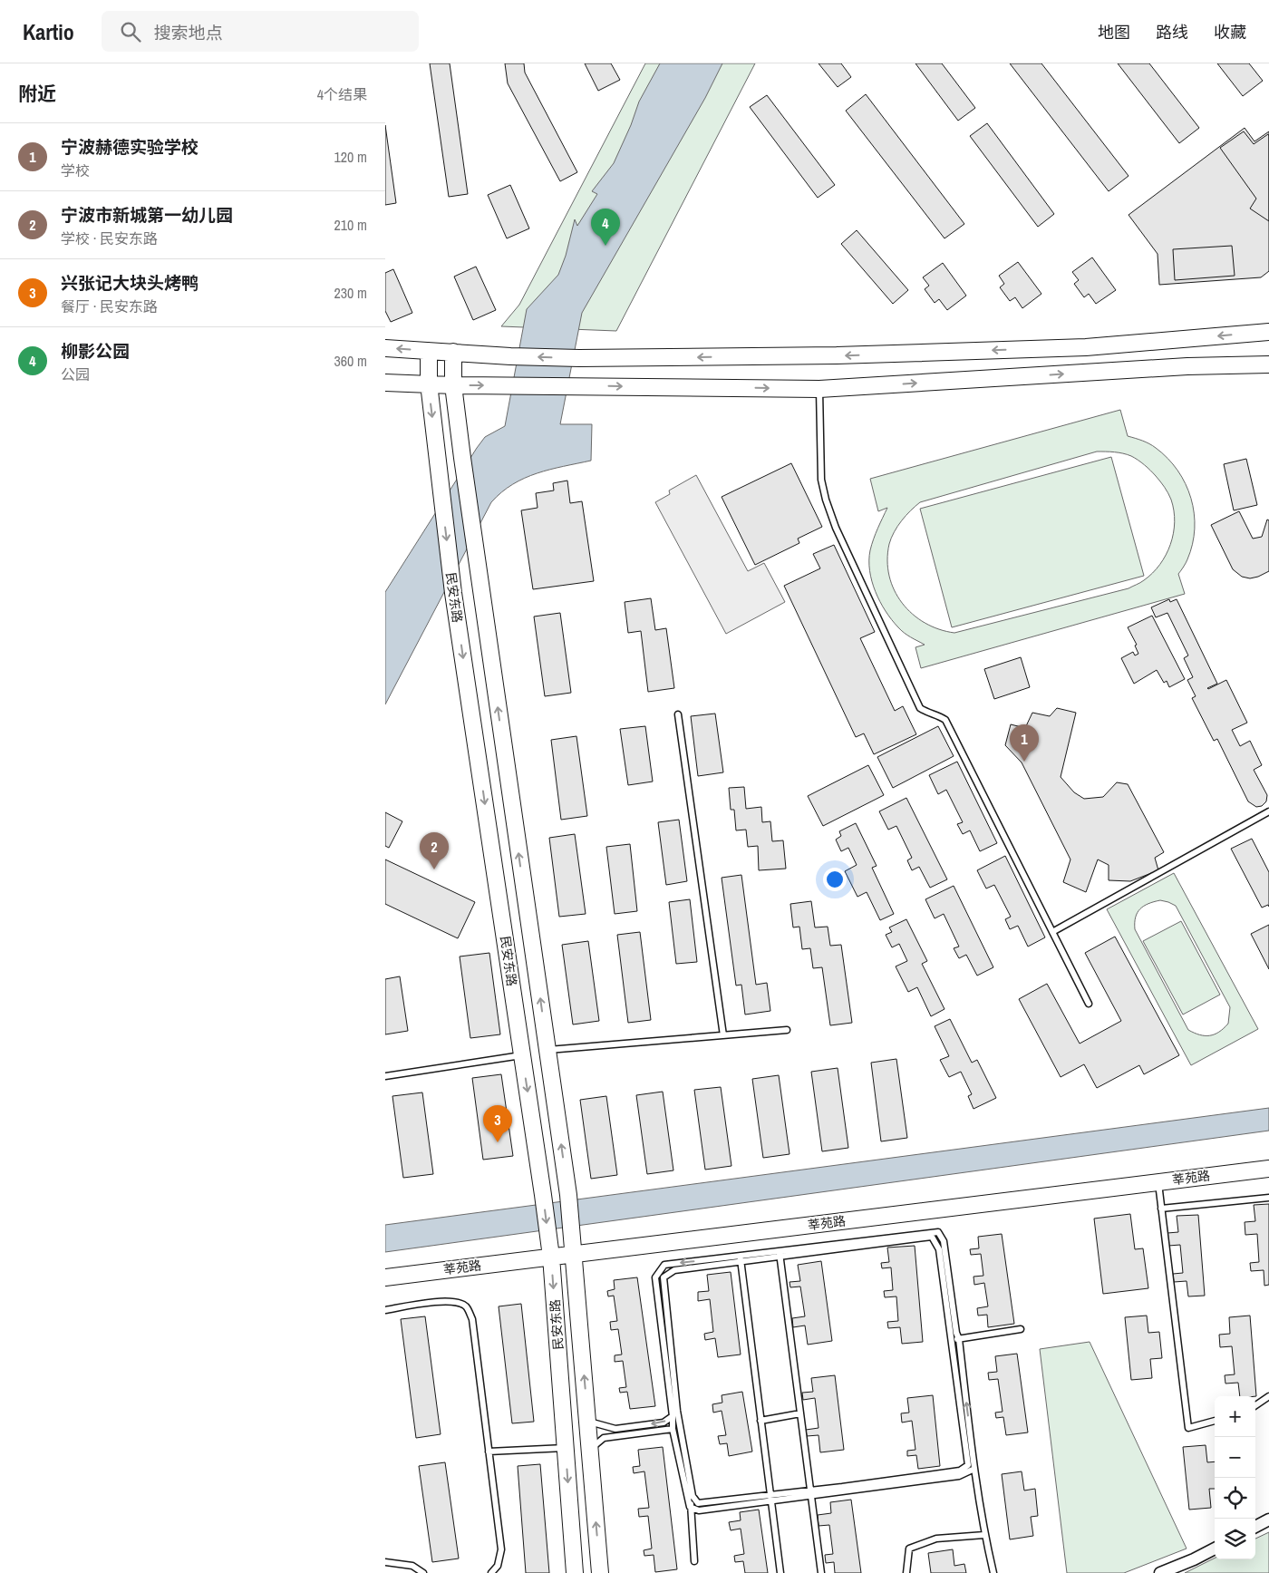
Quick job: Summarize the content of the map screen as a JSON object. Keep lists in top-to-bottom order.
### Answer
{
  "streets": {
    "main road": ["民安东路", "莘苑路"]
  },
  "crossings": [
    ["民安东路", "莘苑路"]
  ],
  "page": {
    "header": "Kartio",
    "search": "搜索地点",
    "nav": ["地图", "路线", "收藏"],
    "heading": ["附近", "4个结果"],
    "list": [
      {
        "mark": "1",
        "name": "宁波赫德实验学校",
        "note": "学校",
        "value": "120 m"
      },
      {
        "mark": "2",
        "name": "宁波市新城第一幼儿园",
        "note": "学校 · 民安东路",
        "value": "210 m"
      },
      {
        "mark": "3",
        "name": "兴张记大块头烤鸭",
        "note": "餐厅 · 民安东路",
        "value": "230 m"
      },
      {
        "mark": "4",
        "name": "柳影公园",
        "note": "公园",
        "value": "360 m"
      }
    ],
    "pins": [
      "4",
      "1",
      "2",
      "3"
    ],
    "map_buttons": ["+", "−"]
  }
}
